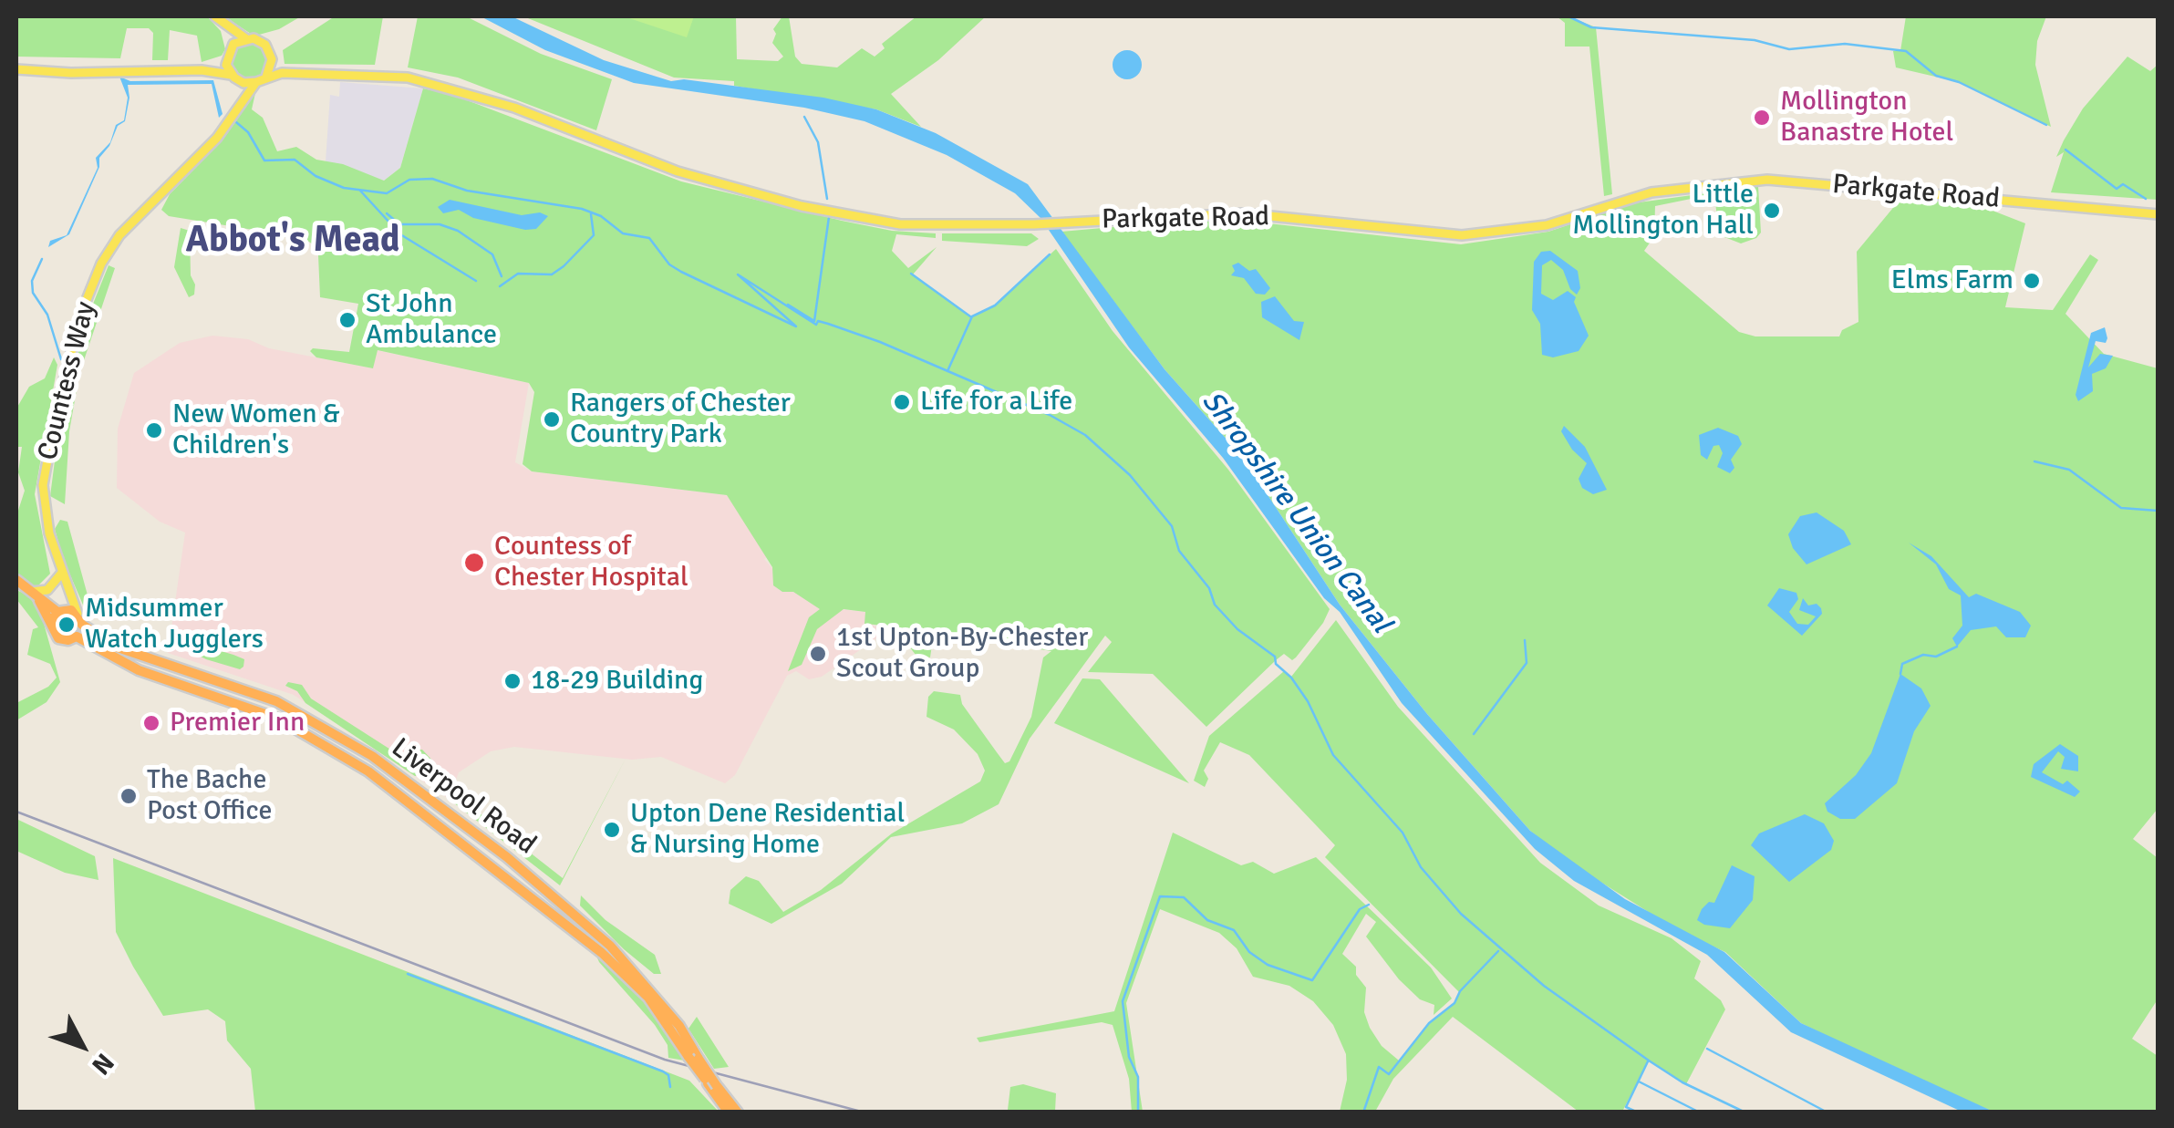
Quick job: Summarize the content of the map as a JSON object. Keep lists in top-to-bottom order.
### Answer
{
  "streets": {
    "highway": ["Liverpool Road"],
    "main road": ["Parkgate Road", "Countess Way"]
  },
  "crossings": [
    ["Parkgate Road", "Countess Way"],
    ["Countess Way", "Liverpool Road"]
  ],
  "districts": ["Abbot's Mead"],
  "water": ["Shropshire Union Canal"],
  "places": [
    "Mollington Banastre Hotel",
    "Little Mollington Hall",
    "Elms Farm",
    "St John Ambulance",
    "Life for a Life",
    "Rangers of Chester Country Park",
    "New Women & Children's",
    "Countess of Chester Hospital",
    "Midsummer Watch Jugglers",
    "1st Upton-By-Chester Scout Group",
    "18-29 Building",
    "Premier Inn",
    "The Bache Post Office",
    "Upton Dene Residential & Nursing Home"
  ],
  "north": "bottom right"
}
